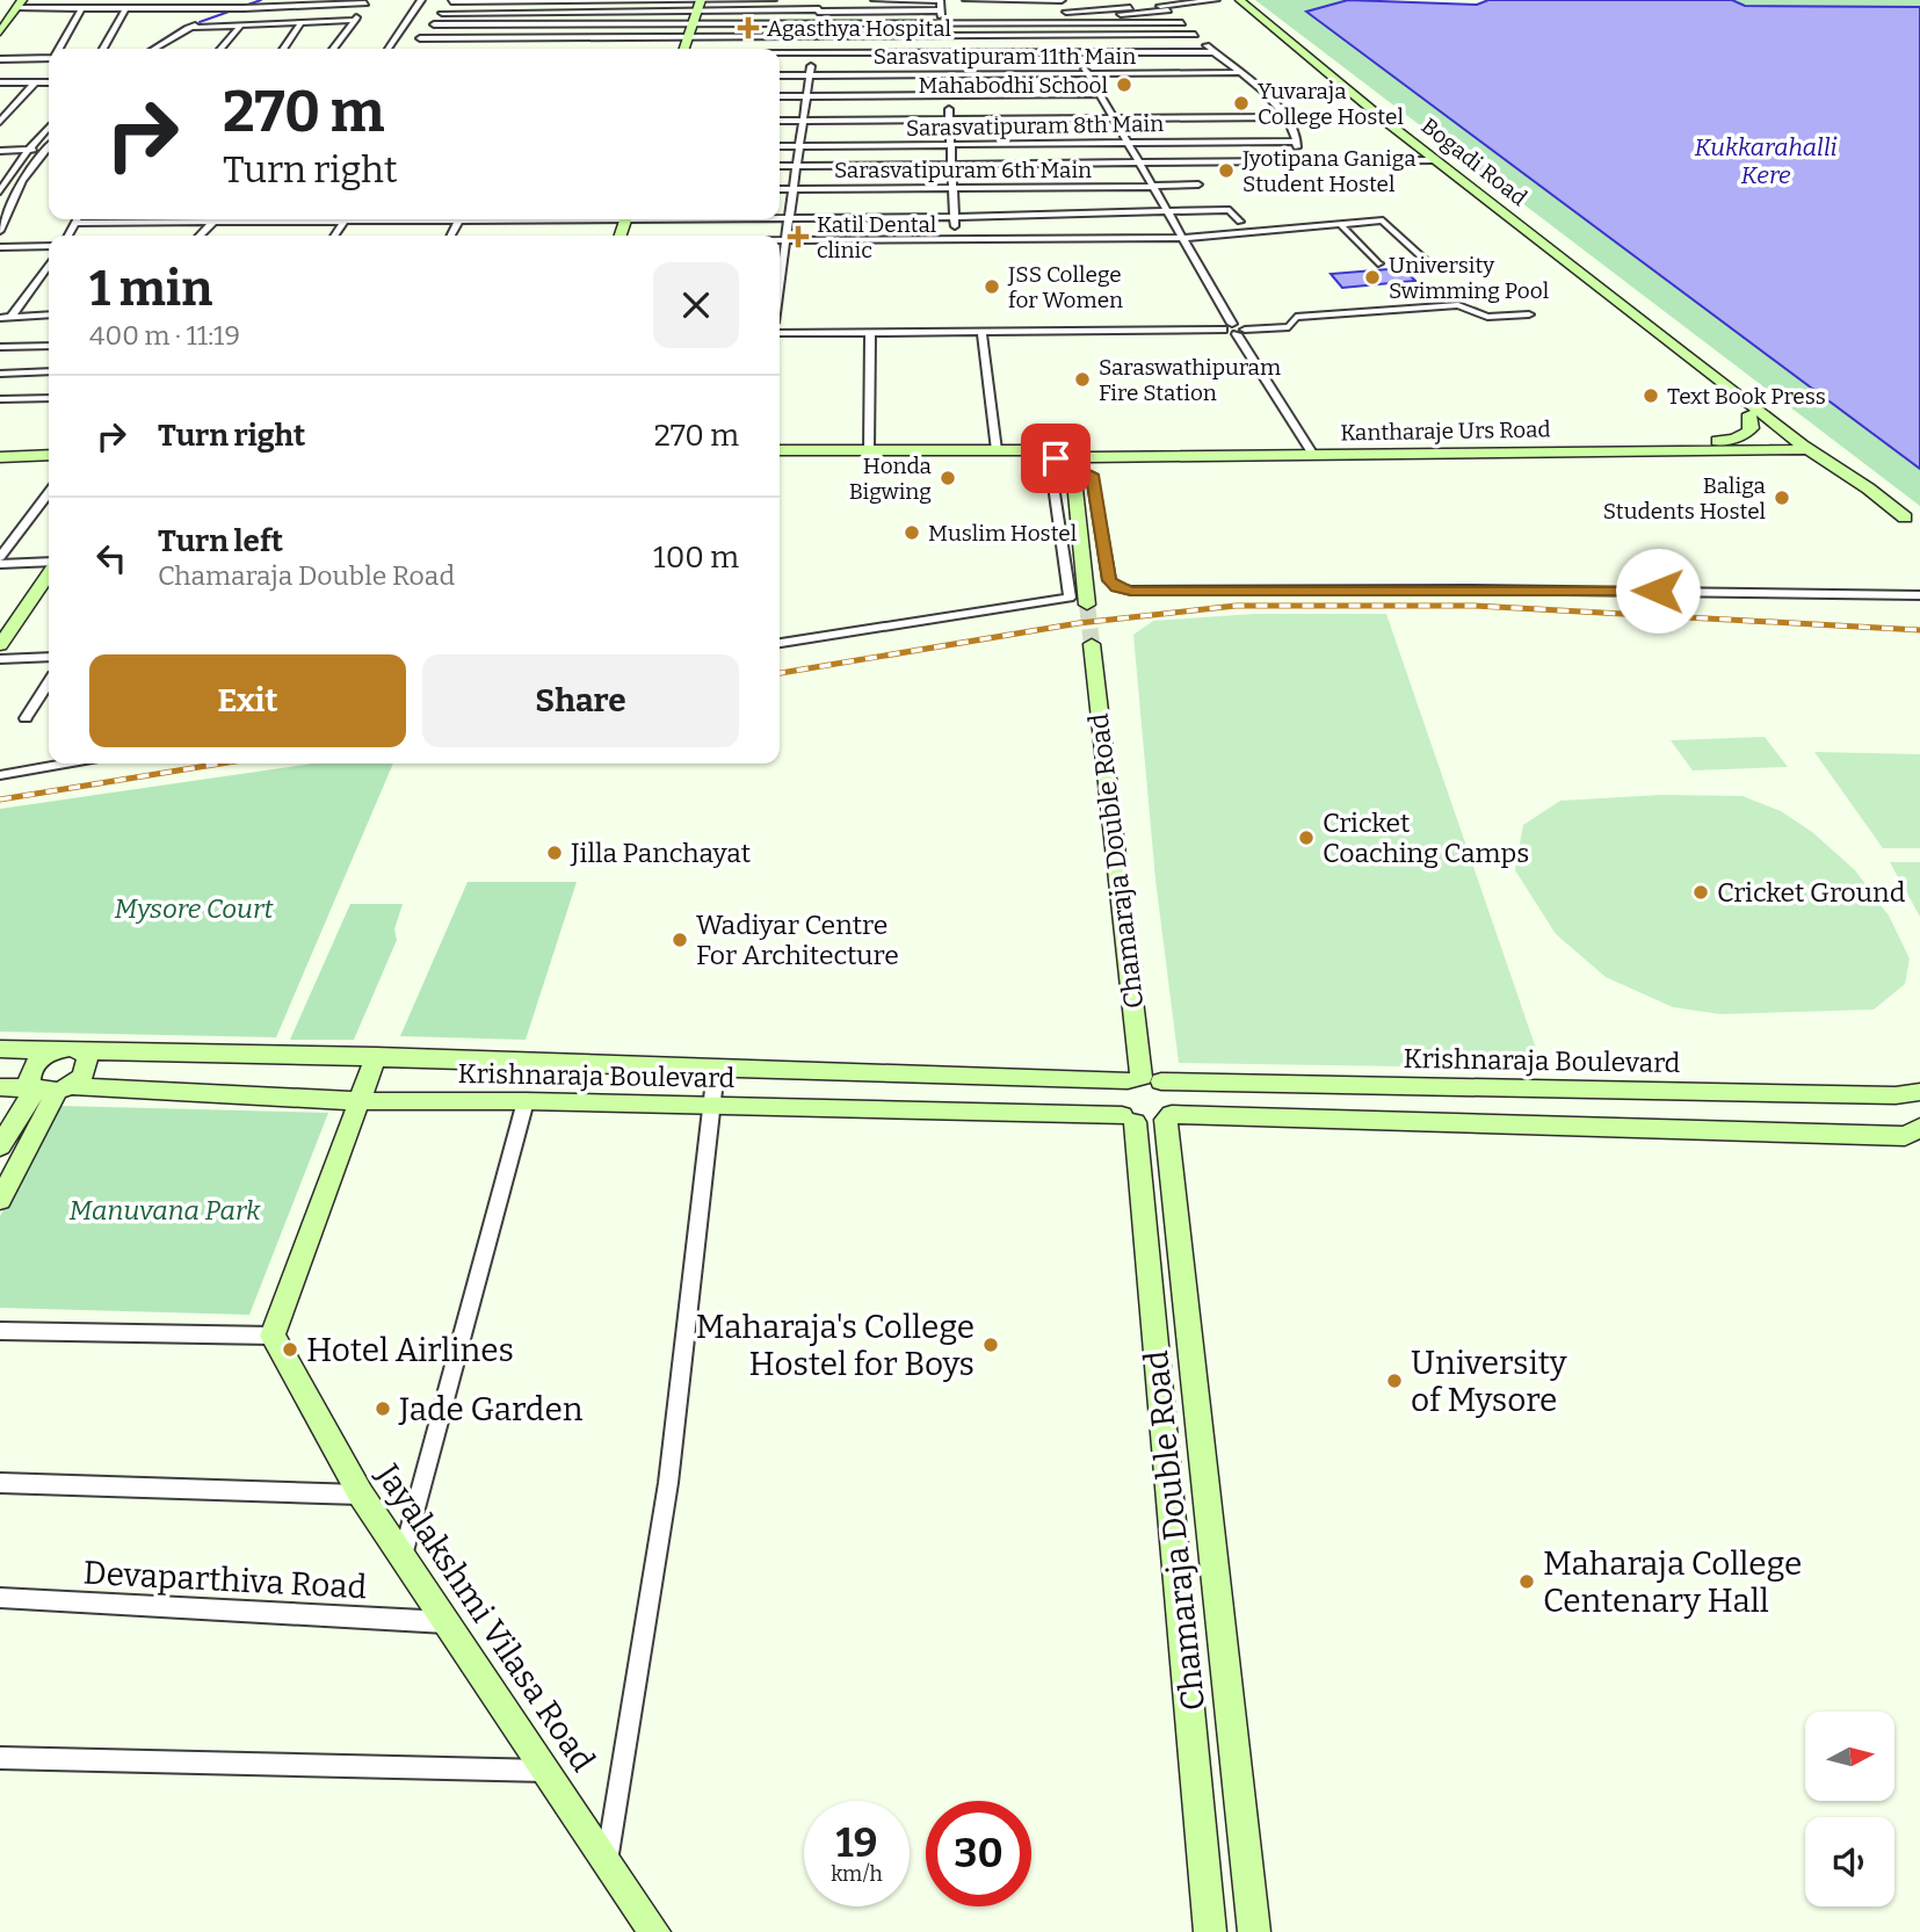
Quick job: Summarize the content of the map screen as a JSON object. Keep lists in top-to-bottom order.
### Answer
{
  "streets": {
    "main road": [
      "Bogadi Road",
      "Kantharaje Urs Road",
      "Chamaraja Double Road",
      "Krishnaraja Boulevard",
      "Jayalakshmi Vilasa Road"
    ],
    "street": [
      "Sarasvatipuram 11th Main",
      "Sarasvatipuram 8th Main",
      "Sarasvatipuram 6th Main",
      "Devaparthiva Road"
    ]
  },
  "crossings": [
    ["Bogadi Road", "Kantharaje Urs Road"],
    ["Chamaraja Double Road", "Krishnaraja Boulevard"],
    ["Devaparthiva Road", "Jayalakshmi Vilasa Road"]
  ],
  "water": ["Kukkarahalli Kere"],
  "parks": ["Mysore Court", "Manuvana Park"],
  "places": {
    "health": ["Agasthya Hospital", "Katil Dental clinic"],
    "other": [
      "Mahabodhi School",
      "Yuvaraja College Hostel",
      "Jyotipana Ganiga Student Hostel",
      "University Swimming Pool",
      "JSS College for Women",
      "Saraswathipuram Fire Station",
      "Text Book Press",
      "Honda Bigwing",
      "Baliga Students Hostel",
      "Muslim Hostel",
      "Cricket Coaching Camps",
      "Jilla Panchayat",
      "Cricket Ground",
      "Wadiyar Centre For Architecture",
      "Maharaja's College Hostel for Boys",
      "Hotel Airlines",
      "University of Mysore",
      "Jade Garden",
      "Maharaja College Centenary Hall"
    ]
  },
  "north": "right",
  "page": {
    "turn": ["270 m", "Turn right"],
    "heading": ["1 min", "400 m · 11:19"],
    "list": [
      {
        "name": "Turn right",
        "value": "270 m"
      },
      {
        "name": "Turn left",
        "note": "Chamaraja Double Road",
        "value": "100 m"
      }
    ],
    "buttons": ["Exit", "Share"],
    "speed": "19 km/h",
    "limit": "30"
  }
}
